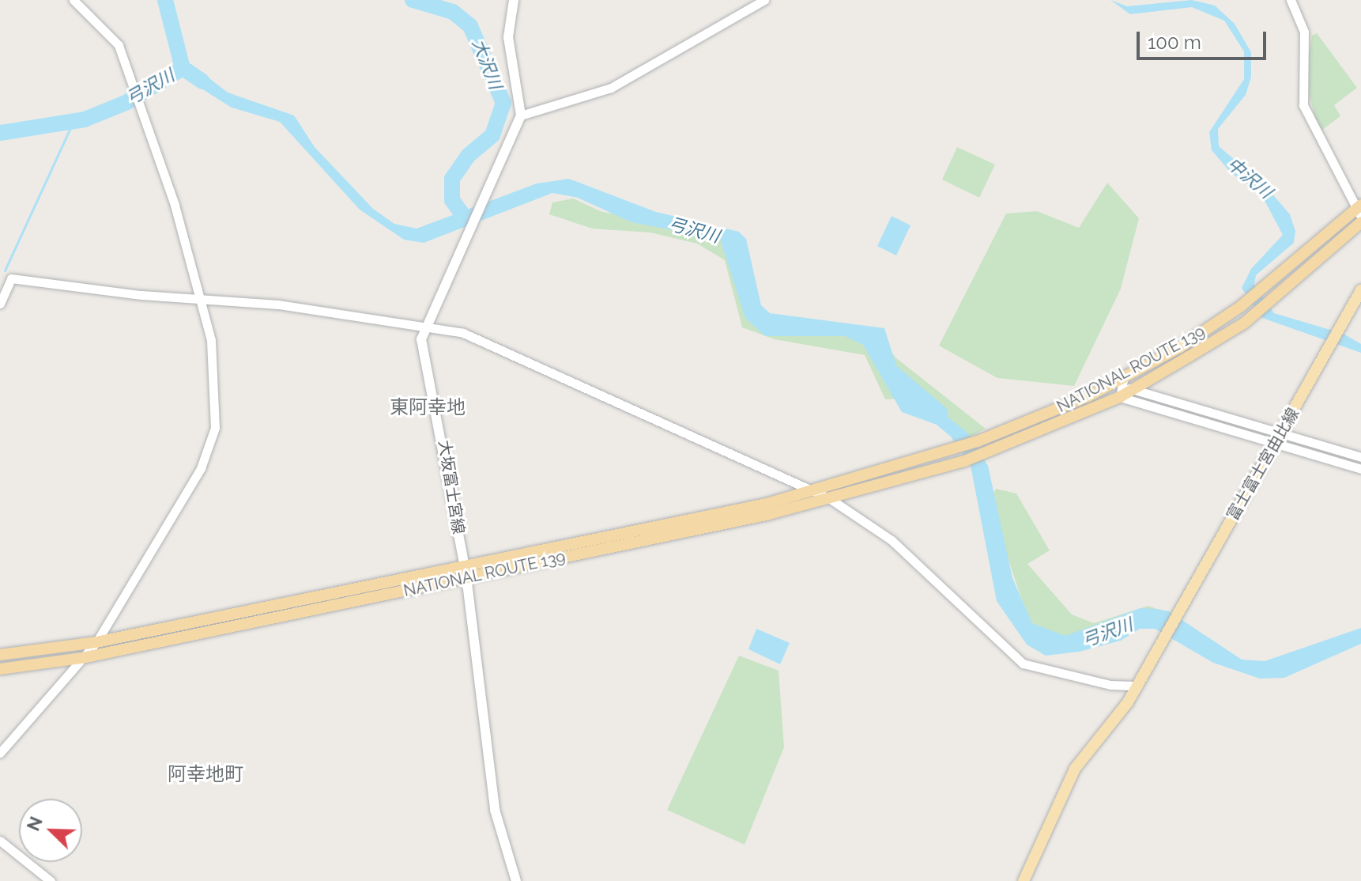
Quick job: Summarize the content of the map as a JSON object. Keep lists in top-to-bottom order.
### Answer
{
  "streets": {
    "highway": ["NATIONAL ROUTE 139"],
    "main road": ["富士富士宮由比線", "大坂富士宮線"]
  },
  "crossings": [
    ["NATIONAL ROUTE 139", "大坂富士宮線"]
  ],
  "districts": ["東阿幸地", "阿幸地町"],
  "water": ["大沢川", "弓沢川", "中沢川"],
  "scale_bar": "100 m",
  "north": "top left"
}
